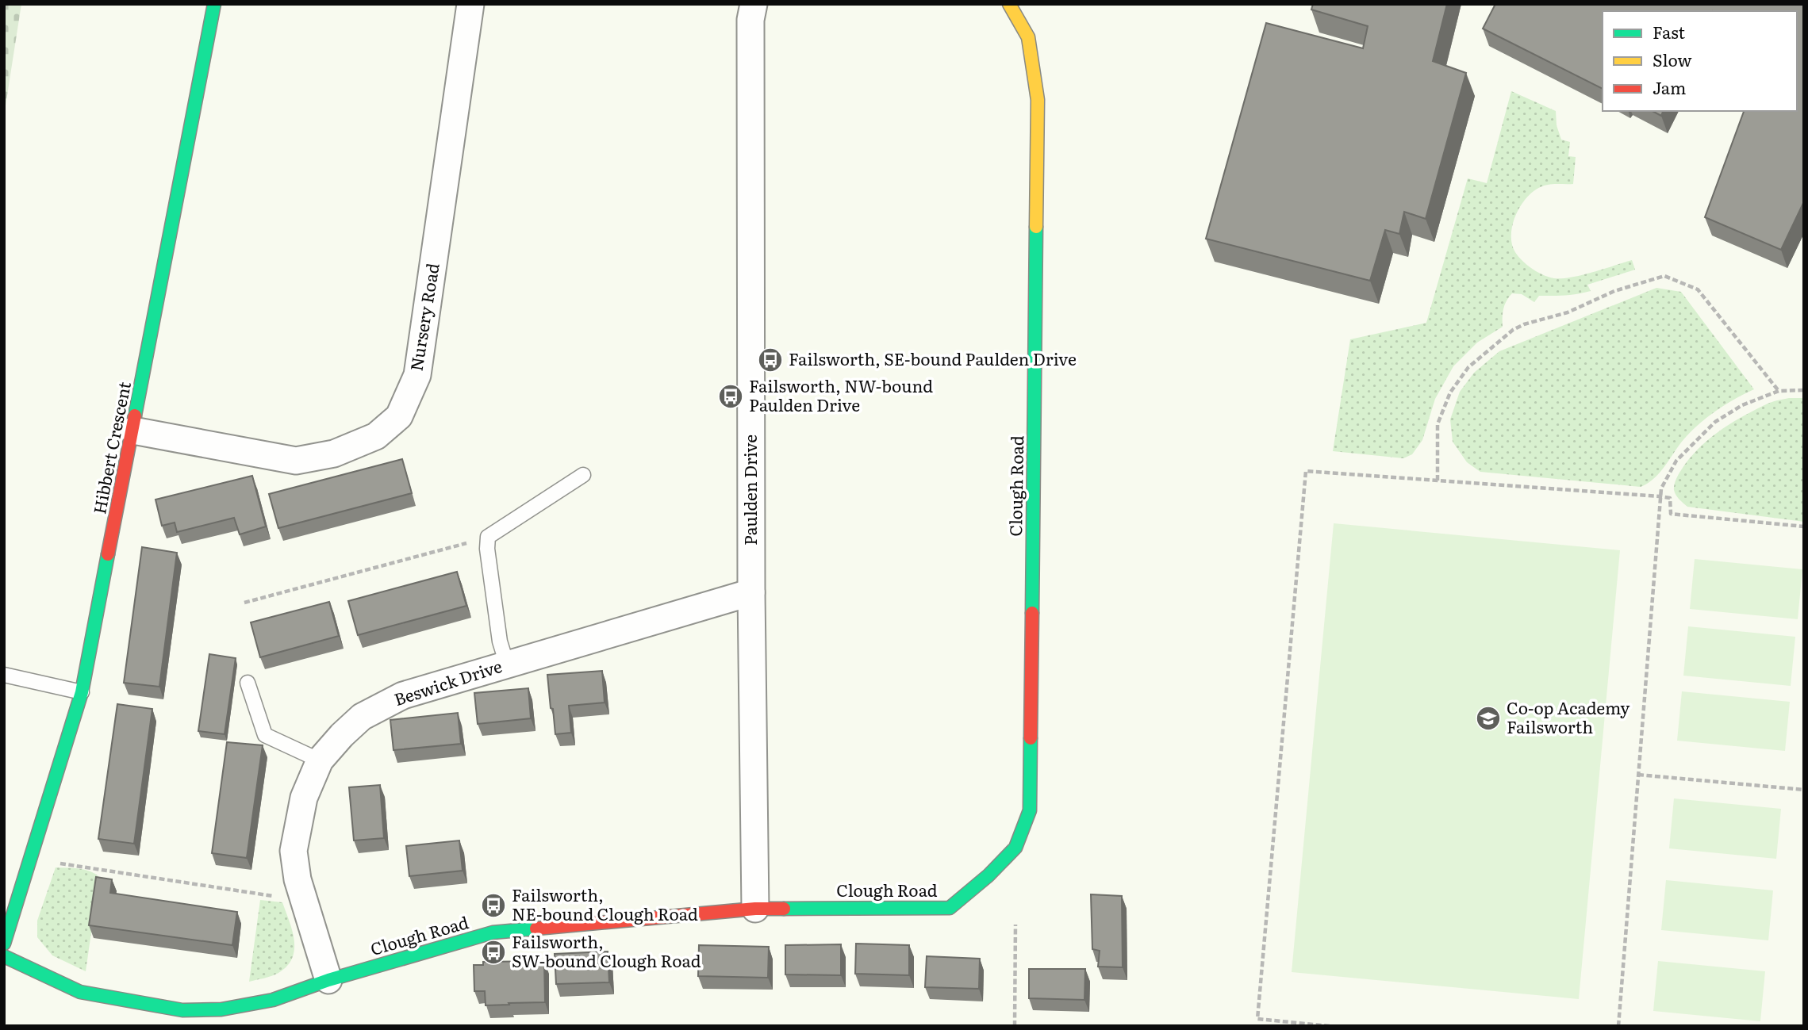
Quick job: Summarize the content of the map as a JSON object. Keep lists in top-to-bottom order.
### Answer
{
  "streets": {
    "street": [
      "Nursery Road",
      "Hibbert Crescent",
      "Clough Road",
      "Paulden Drive",
      "Beswick Drive"
    ]
  },
  "crossings": [
    ["Nursery Road", "Hibbert Crescent"],
    ["Clough Road", "Paulden Drive"],
    ["Clough Road", "Beswick Drive"],
    ["Paulden Drive", "Beswick Drive"]
  ],
  "places": {
    "bus stop": [
      "Failsworth, SE-bound Paulden Drive",
      "Failsworth, NW-bound Paulden Drive",
      "Failsworth, NE-bound Clough Road",
      "Failsworth, SW-bound Clough Road"
    ],
    "school or university": ["Co-op Academy Failsworth"]
  },
  "legend": ["Fast", "Slow", "Jam"]
}
